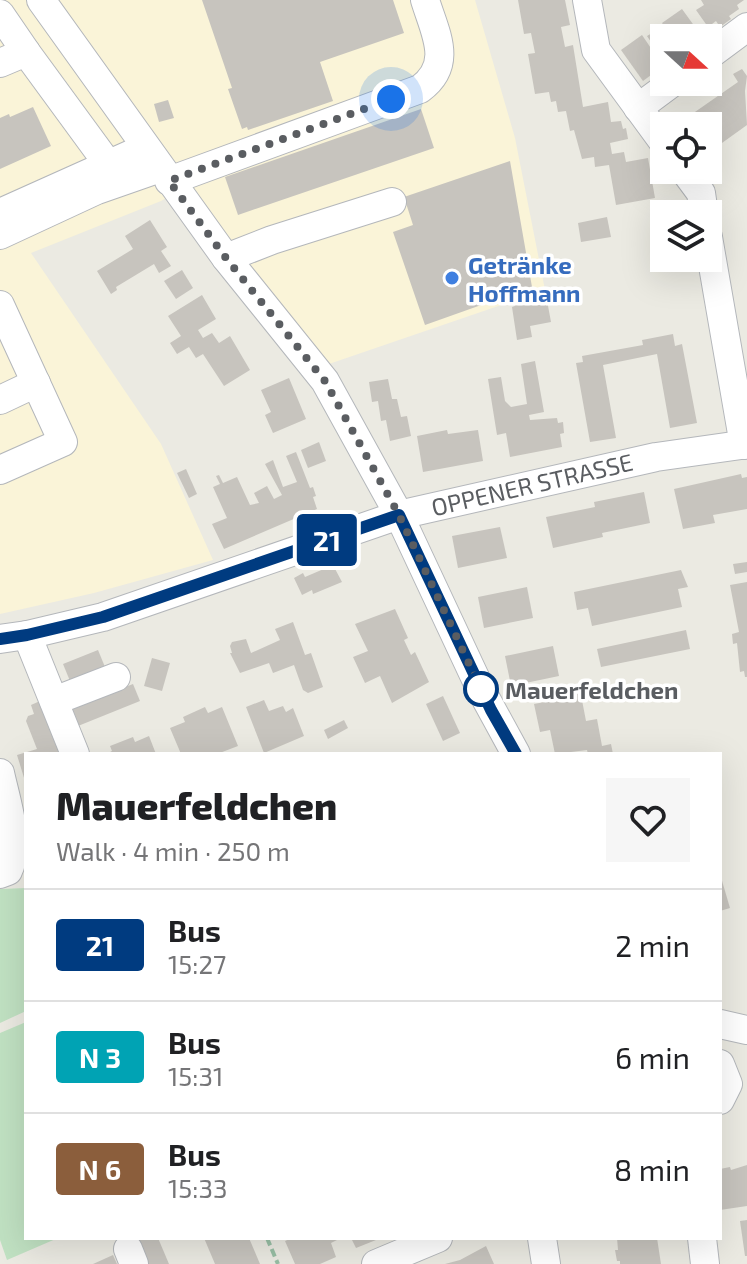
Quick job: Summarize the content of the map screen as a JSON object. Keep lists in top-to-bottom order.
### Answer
{
  "streets": {
    "street": ["OPPENER STRASSE"]
  },
  "places": ["Getränke Hoffmann", "Mauerfeldchen"],
  "lines": ["bus line 21"],
  "north": "right",
  "page": {
    "on_map": "21",
    "heading": ["Mauerfeldchen", "Walk · 4 min · 250 m"],
    "list": [
      {
        "mark": "21",
        "name": "Bus",
        "note": "15:27",
        "value": "2 min"
      },
      {
        "mark": "N 3",
        "name": "Bus",
        "note": "15:31",
        "value": "6 min"
      },
      {
        "mark": "N 6",
        "name": "Bus",
        "note": "15:33",
        "value": "8 min"
      }
    ]
  }
}
